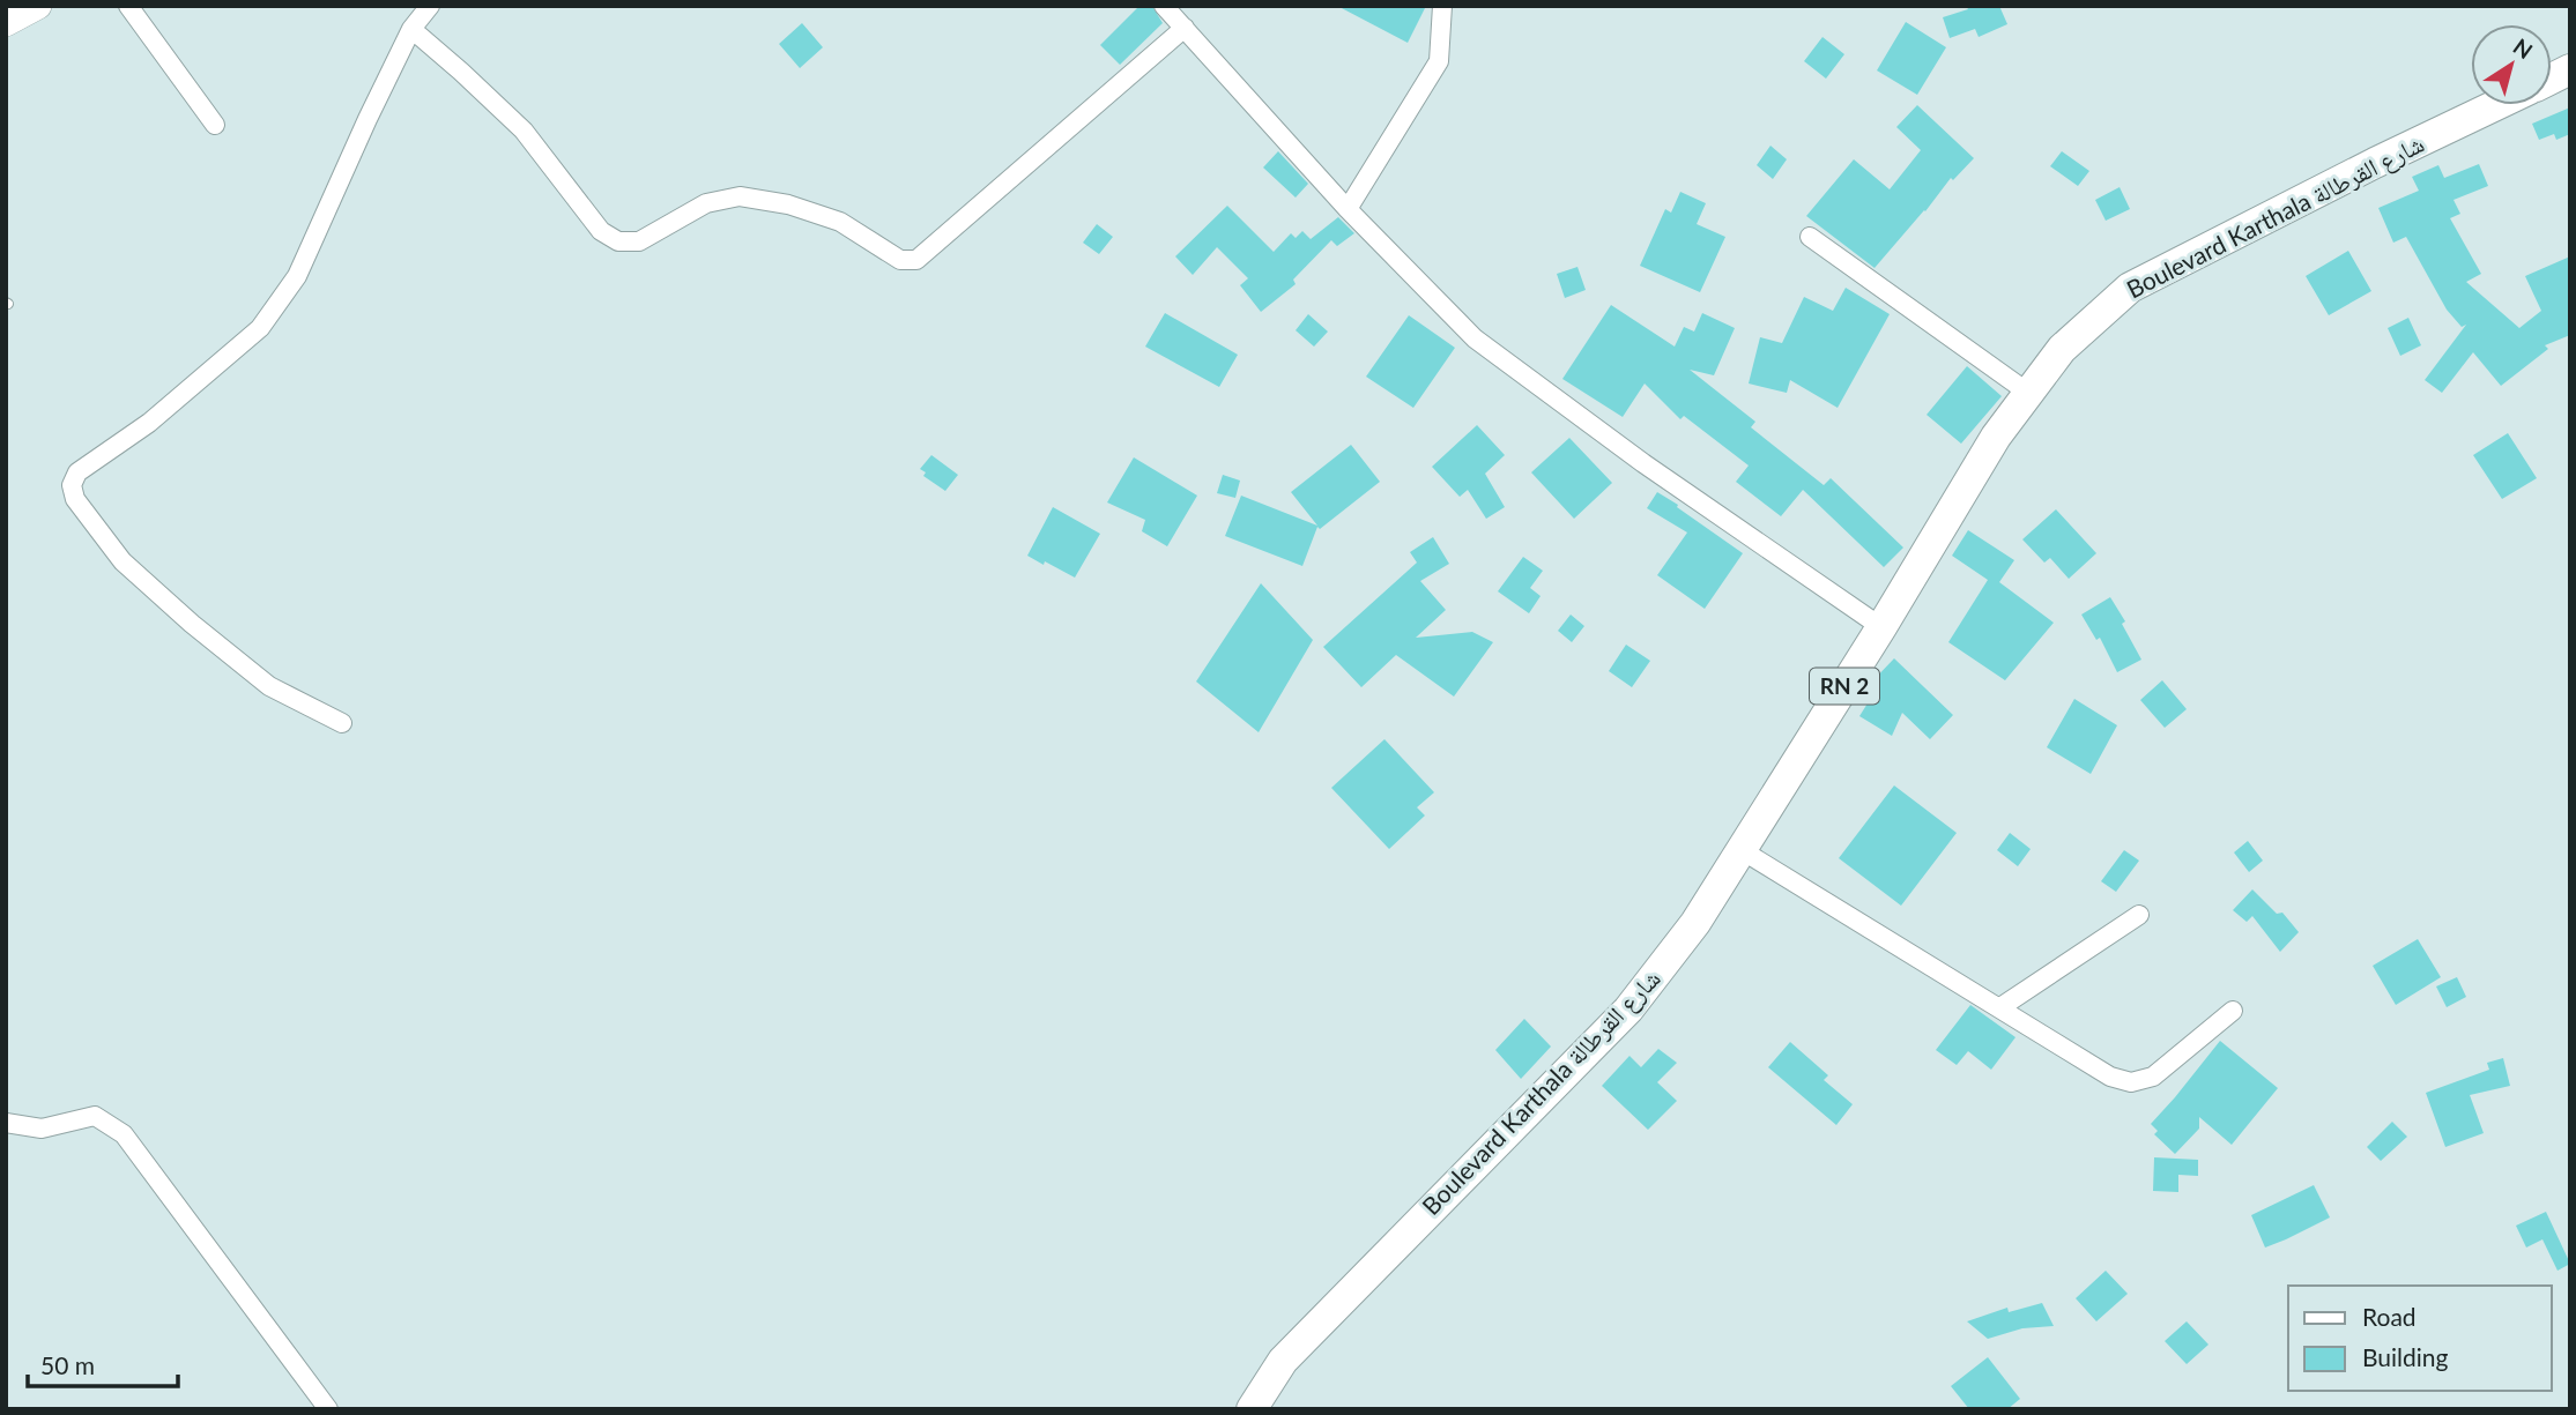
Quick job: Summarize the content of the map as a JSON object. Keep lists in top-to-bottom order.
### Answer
{
  "streets": {
    "main road": ["Boulevard Karthala شارع القرطالة", "RN 2"]
  },
  "legend": ["Road", "Building"],
  "scale_bar": "50 m",
  "north": "top right"
}
